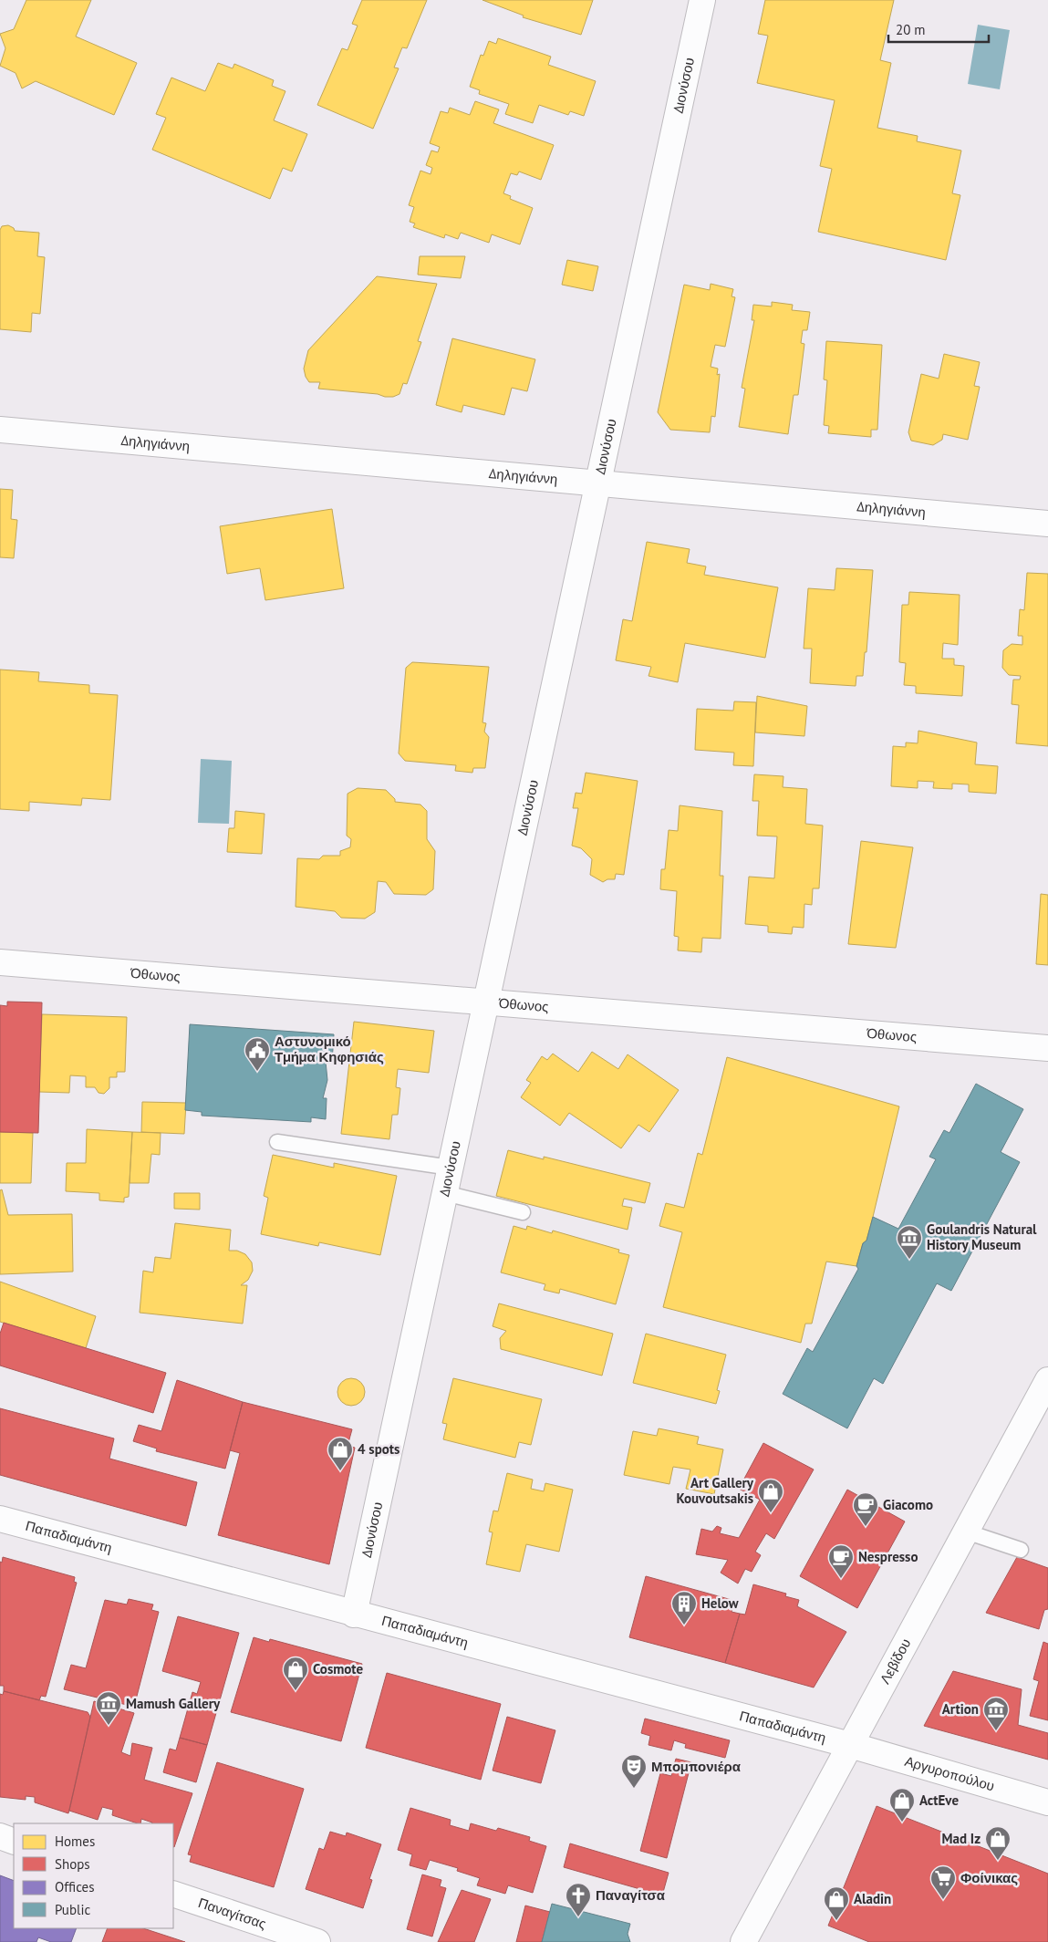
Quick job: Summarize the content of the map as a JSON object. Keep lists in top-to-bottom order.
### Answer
{
  "streets": {
    "street": [
      "Διονύσου",
      "Δηληγιάννη",
      "Όθωνος",
      "Παπαδιαμάντη",
      "Λεβίδου",
      "Αργυροπούλου",
      "Παναγίτσας"
    ]
  },
  "crossings": [
    ["Διονύσου", "Δηληγιάννη"],
    ["Διονύσου", "Όθωνος"],
    ["Διονύσου", "Παπαδιαμάντη"],
    ["Παπαδιαμάντη", "Λεβίδου"],
    ["Παπαδιαμάντη", "Αργυροπούλου"],
    ["Λεβίδου", "Αργυροπούλου"]
  ],
  "places": {
    "public building": ["Αστυνομικό Τμήμα Κηφησιάς"],
    "museum": ["Goulandris Natural History Museum", "Mamush Gallery", "Artion"],
    "shop": [
      "4 spots",
      "Art Gallery Kouvoutsakis",
      "Cosmote",
      "ActEve",
      "Mad Iz",
      "Aladin"
    ],
    "cafe": ["Giacomo", "Nespresso"],
    "building": ["Helow"],
    "theatre": ["Μπομπονιέρα"],
    "supermarket": ["Φοίνικας"],
    "church": ["Παναγίτσα"]
  },
  "legend": [
    "Homes",
    "Shops",
    "Offices",
    "Public"
  ],
  "scale_bar": "20 m"
}
